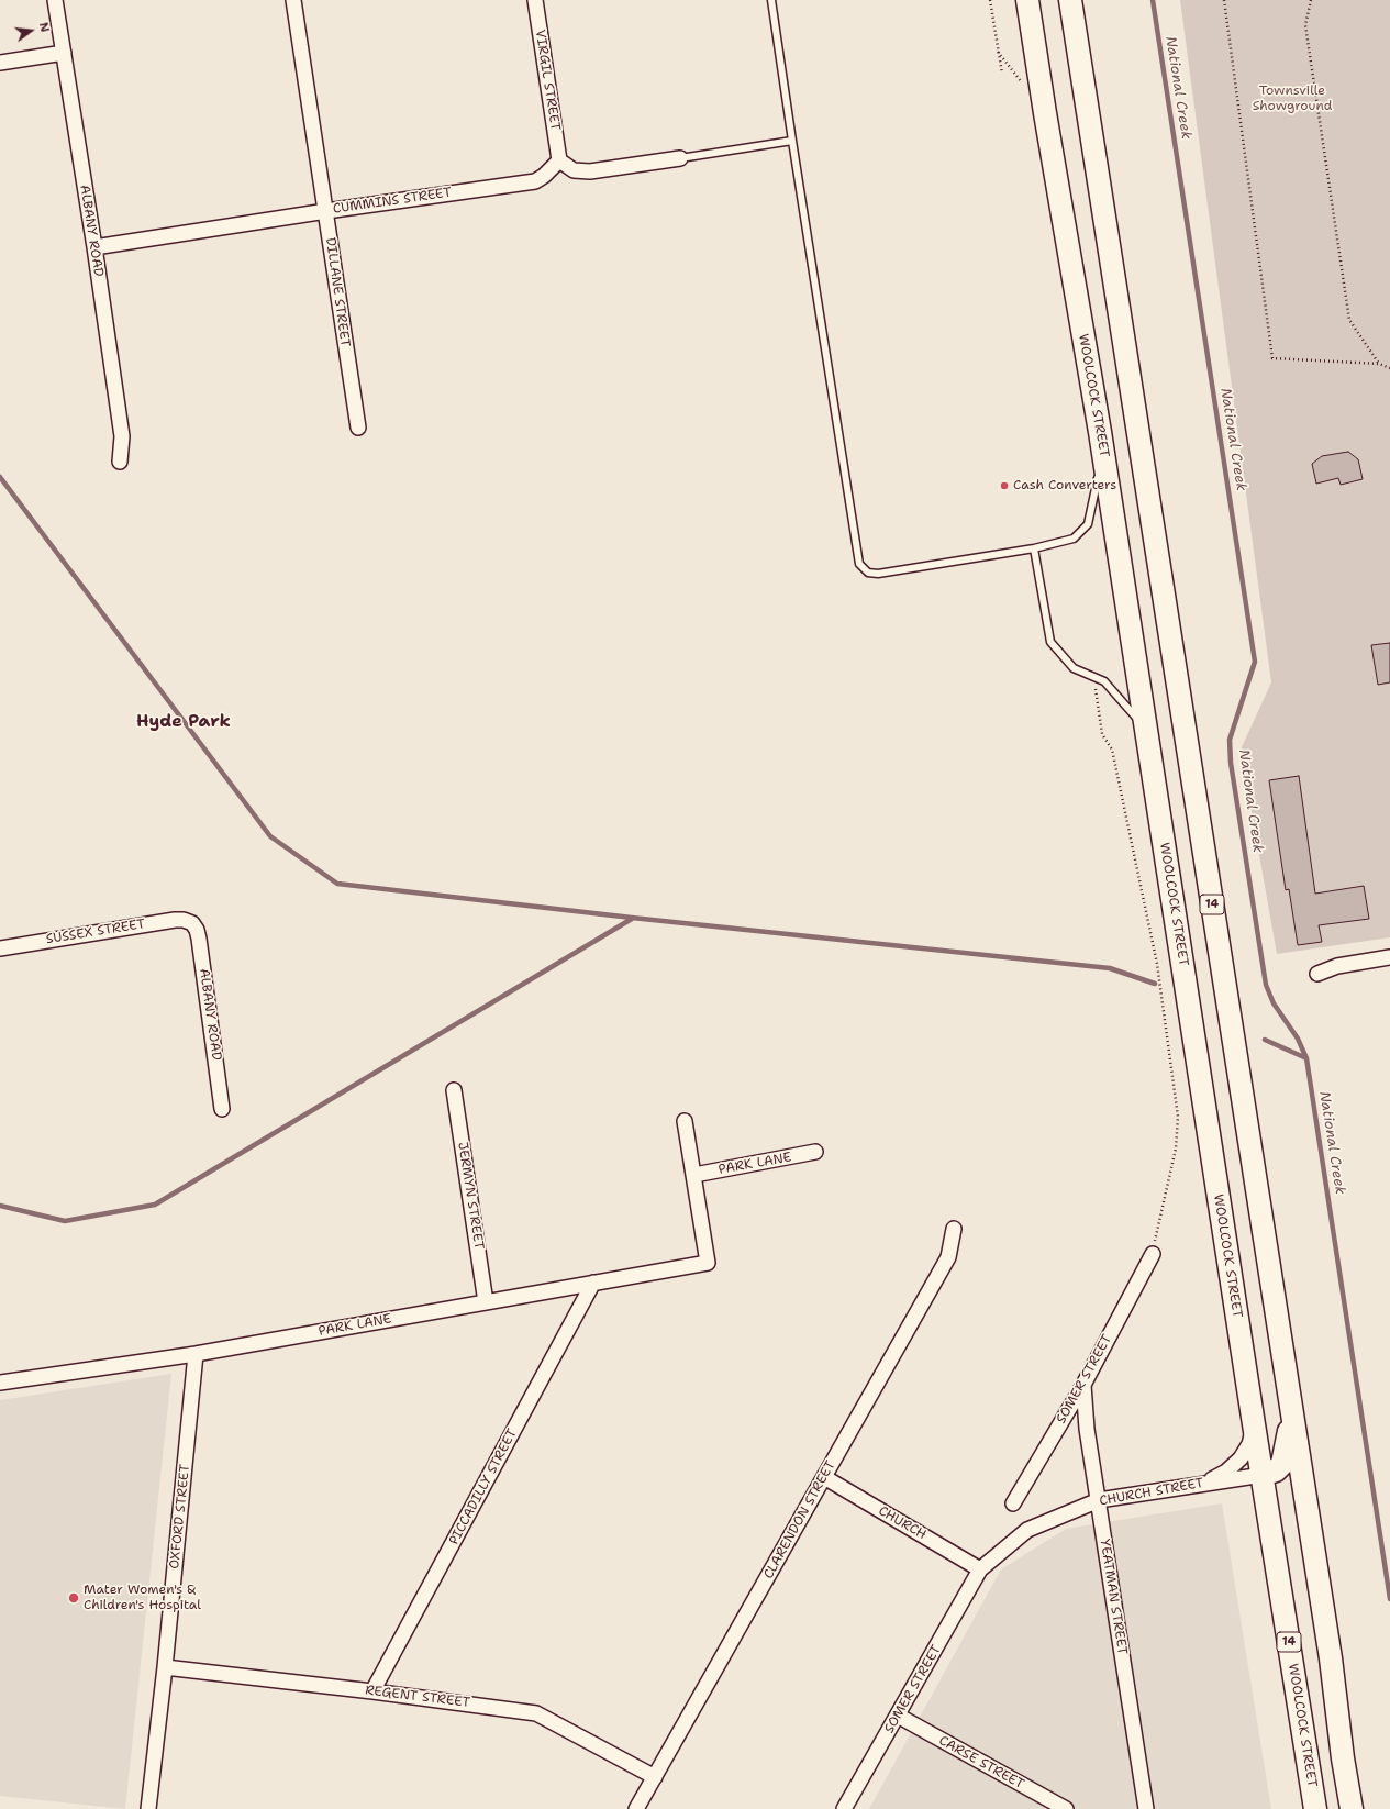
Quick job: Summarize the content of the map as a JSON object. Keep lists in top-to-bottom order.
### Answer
{
  "streets": {
    "main road": ["WOOLCOCK STREET", "14"],
    "street": [
      "VIRGIL STREET",
      "CUMMINS STREET",
      "ALBANY ROAD",
      "DILLANE STREET",
      "SUSSEX STREET",
      "PARK LANE",
      "JERMYN STREET",
      "SOMER STREET",
      "PICCADILLY STREET",
      "CHURCH STREET",
      "OXFORD STREET",
      "CLARENDON STREET",
      "CHURCH",
      "YEATMAN STREET",
      "REGENT STREET",
      "CARSE STREET"
    ]
  },
  "crossings": [
    ["VIRGIL STREET", "CUMMINS STREET"],
    ["CUMMINS STREET", "ALBANY ROAD"],
    ["CUMMINS STREET", "DILLANE STREET"],
    ["ALBANY ROAD", "SUSSEX STREET"],
    ["WOOLCOCK STREET", "CHURCH STREET"],
    ["PARK LANE", "JERMYN STREET"],
    ["PARK LANE", "PICCADILLY STREET"],
    ["PARK LANE", "OXFORD STREET"],
    ["SOMER STREET", "CHURCH STREET"],
    ["SOMER STREET", "CHURCH"],
    ["SOMER STREET", "YEATMAN STREET"],
    ["SOMER STREET", "CARSE STREET"],
    ["PICCADILLY STREET", "REGENT STREET"],
    ["CHURCH STREET", "CHURCH"],
    ["CHURCH STREET", "YEATMAN STREET"],
    ["OXFORD STREET", "REGENT STREET"],
    ["CLARENDON STREET", "CHURCH"],
    ["CLARENDON STREET", "REGENT STREET"]
  ],
  "districts": ["Hyde Park"],
  "water": ["National Creek"],
  "parks": ["Townsville Showground"],
  "places": ["Cash Converters", "Mater Women's & Children's Hospital"],
  "north": "right"
}
